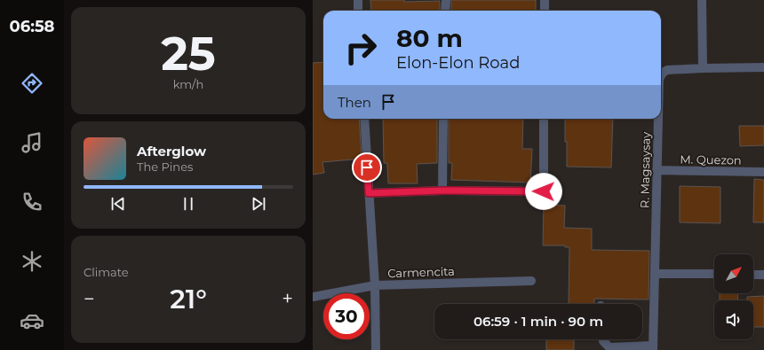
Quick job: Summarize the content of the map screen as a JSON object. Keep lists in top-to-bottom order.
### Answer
{
  "streets": {
    "street": ["M. Quezon", "R. Magsaysay", "Carmencita"]
  },
  "crossings": [
    ["M. Quezon", "R. Magsaysay"]
  ],
  "north": "top right",
  "page": {
    "tabs": "06:58",
    "tile": [
      ["25", "km/h"],
      "Climate"
    ],
    "turn": ["80 m", "Elon-Elon Road"],
    "then": "Then",
    "song": ["Afterglow", "The Pines"],
    "heat": ["−", "21°", "+"],
    "limit": "30",
    "trip": "06:59 · 1 min · 90 m"
  }
}
